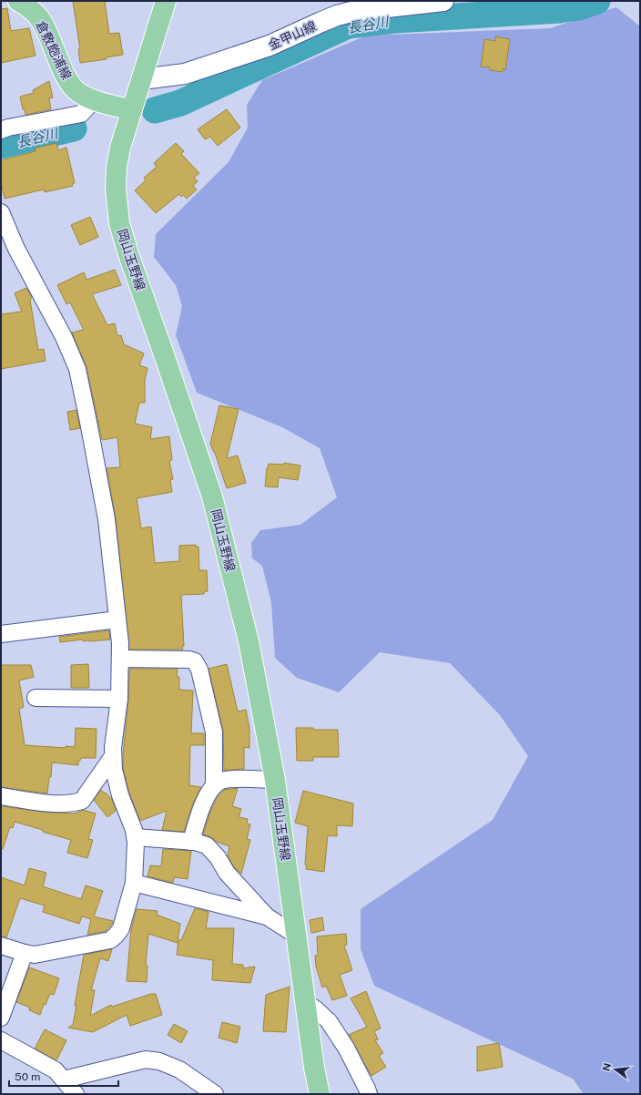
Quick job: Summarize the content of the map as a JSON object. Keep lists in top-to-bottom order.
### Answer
{
  "streets": {
    "main road": ["金甲山線", "倉敷飽浦線", "岡山玉野線"]
  },
  "crossings": [
    ["金甲山線", "岡山玉野線"],
    ["倉敷飽浦線", "岡山玉野線"]
  ],
  "water": ["長谷川"],
  "scale_bar": "50 m",
  "north": "left"
}
